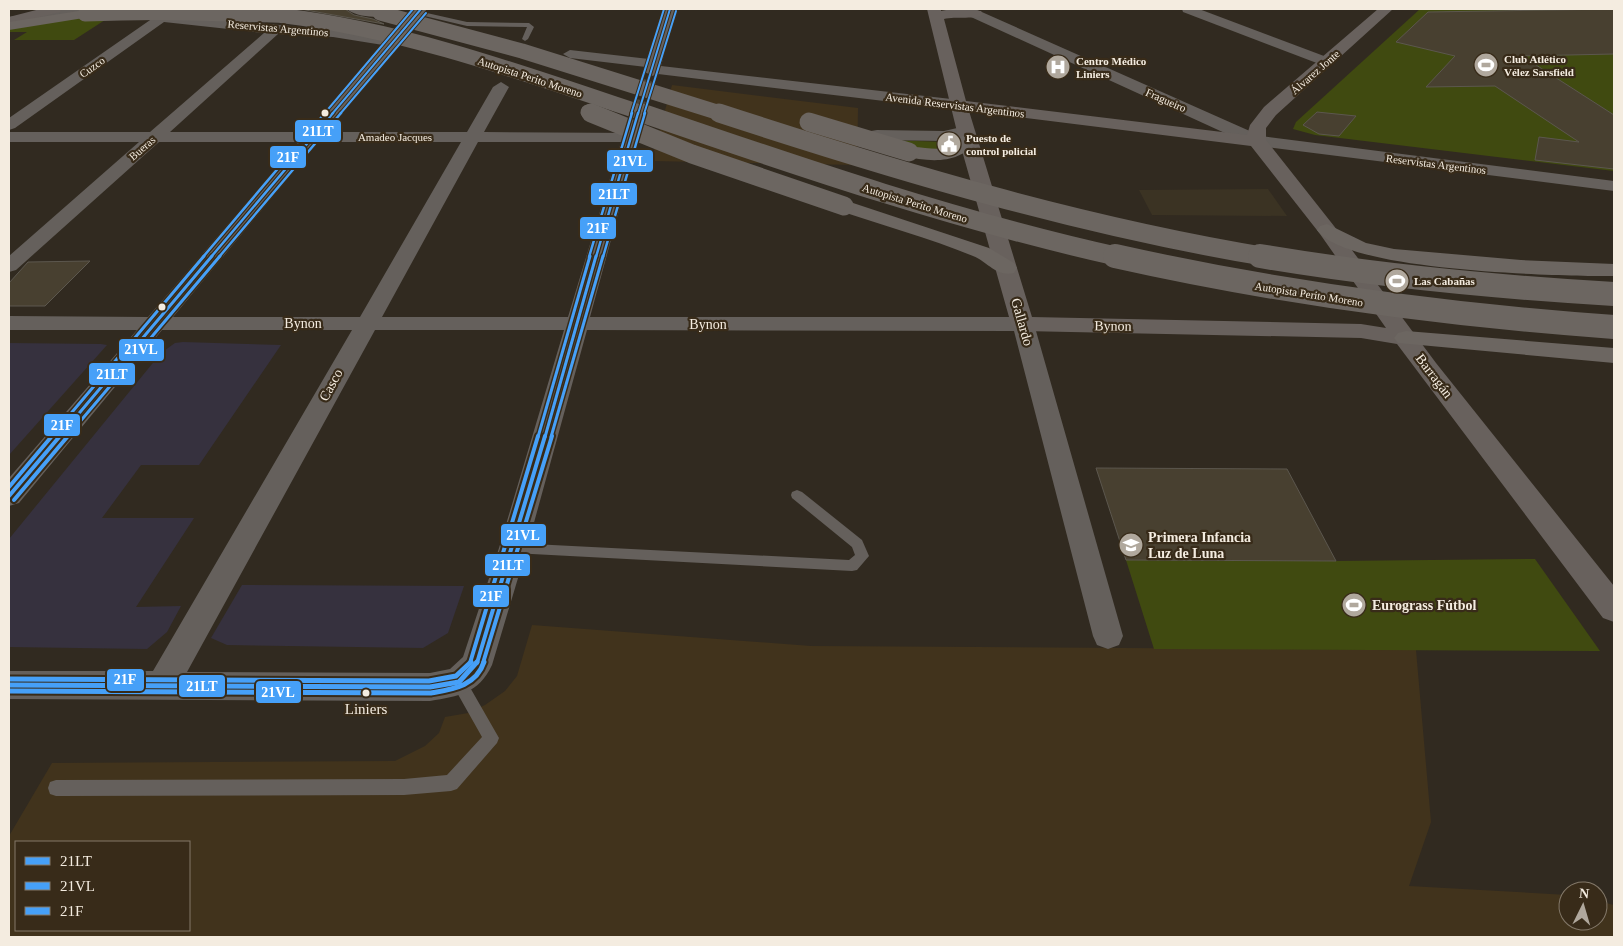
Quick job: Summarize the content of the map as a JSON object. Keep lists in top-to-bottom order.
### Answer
{
  "streets": {
    "highway": ["Autopista Perito Moreno"],
    "street": [
      "Reservistas Argentinos",
      "Cuzco",
      "Álvarez Jonte",
      "Fragueiro",
      "Avenida Reservistas Argentinos",
      "Amadeo Jacques",
      "Bueras",
      "Gallardo",
      "Bynon",
      "Barragán",
      "Casco"
    ]
  },
  "crossings": [
    ["Reservistas Argentinos", "Cuzco"],
    ["Reservistas Argentinos", "Álvarez Jonte"],
    ["Reservistas Argentinos", "Fragueiro"],
    ["Reservistas Argentinos", "Avenida Reservistas Argentinos"],
    ["Reservistas Argentinos", "Bueras"],
    ["Reservistas Argentinos", "Barragán"],
    ["Álvarez Jonte", "Fragueiro"],
    ["Álvarez Jonte", "Avenida Reservistas Argentinos"],
    ["Álvarez Jonte", "Barragán"],
    ["Fragueiro", "Avenida Reservistas Argentinos"],
    ["Fragueiro", "Barragán"],
    ["Avenida Reservistas Argentinos", "Gallardo"],
    ["Avenida Reservistas Argentinos", "Barragán"],
    ["Amadeo Jacques", "Bueras"],
    ["Amadeo Jacques", "Bynon"],
    ["Amadeo Jacques", "Casco"],
    ["Gallardo", "Bynon"],
    ["Bynon", "Barragán"],
    ["Bynon", "Casco"]
  ],
  "places": {
    "sports": ["Club Atlético Vélez Sarsfield", "Las Cabañas", "Eurograss Fútbol"],
    "hospital": ["Centro Médico Liniers"],
    "public building": ["Puesto de control policial"],
    "school or university": ["Primera Infancia Luz de Luna"],
    "other": ["Liniers"]
  },
  "lines": ["transit line 21LT", "transit line 21F", "transit line 21VL"],
  "legend": ["21LT", "21VL", "21F"],
  "north": "top"
}
